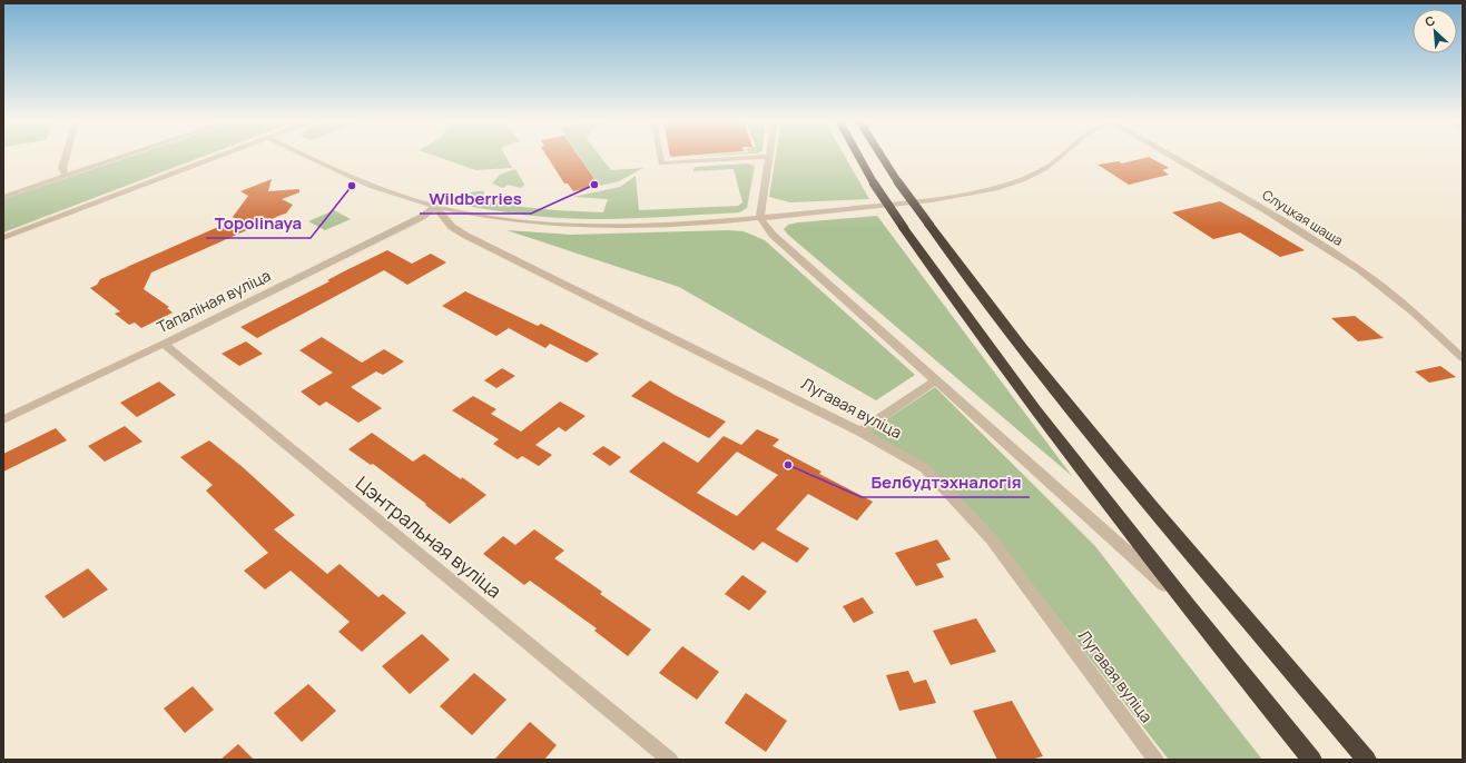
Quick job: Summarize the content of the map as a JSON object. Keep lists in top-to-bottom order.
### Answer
{
  "streets": {
    "street": [
      "Слуцкая шаша",
      "Тапаліная вуліца",
      "Лугавая вуліца",
      "Цэнтральная вуліца"
    ]
  },
  "crossings": [
    ["Тапаліная вуліца", "Лугавая вуліца"],
    ["Тапаліная вуліца", "Цэнтральная вуліца"]
  ],
  "places": ["Wildberries", "Topolinaya", "Белбудтэхналогія"],
  "north": "top left"
}
